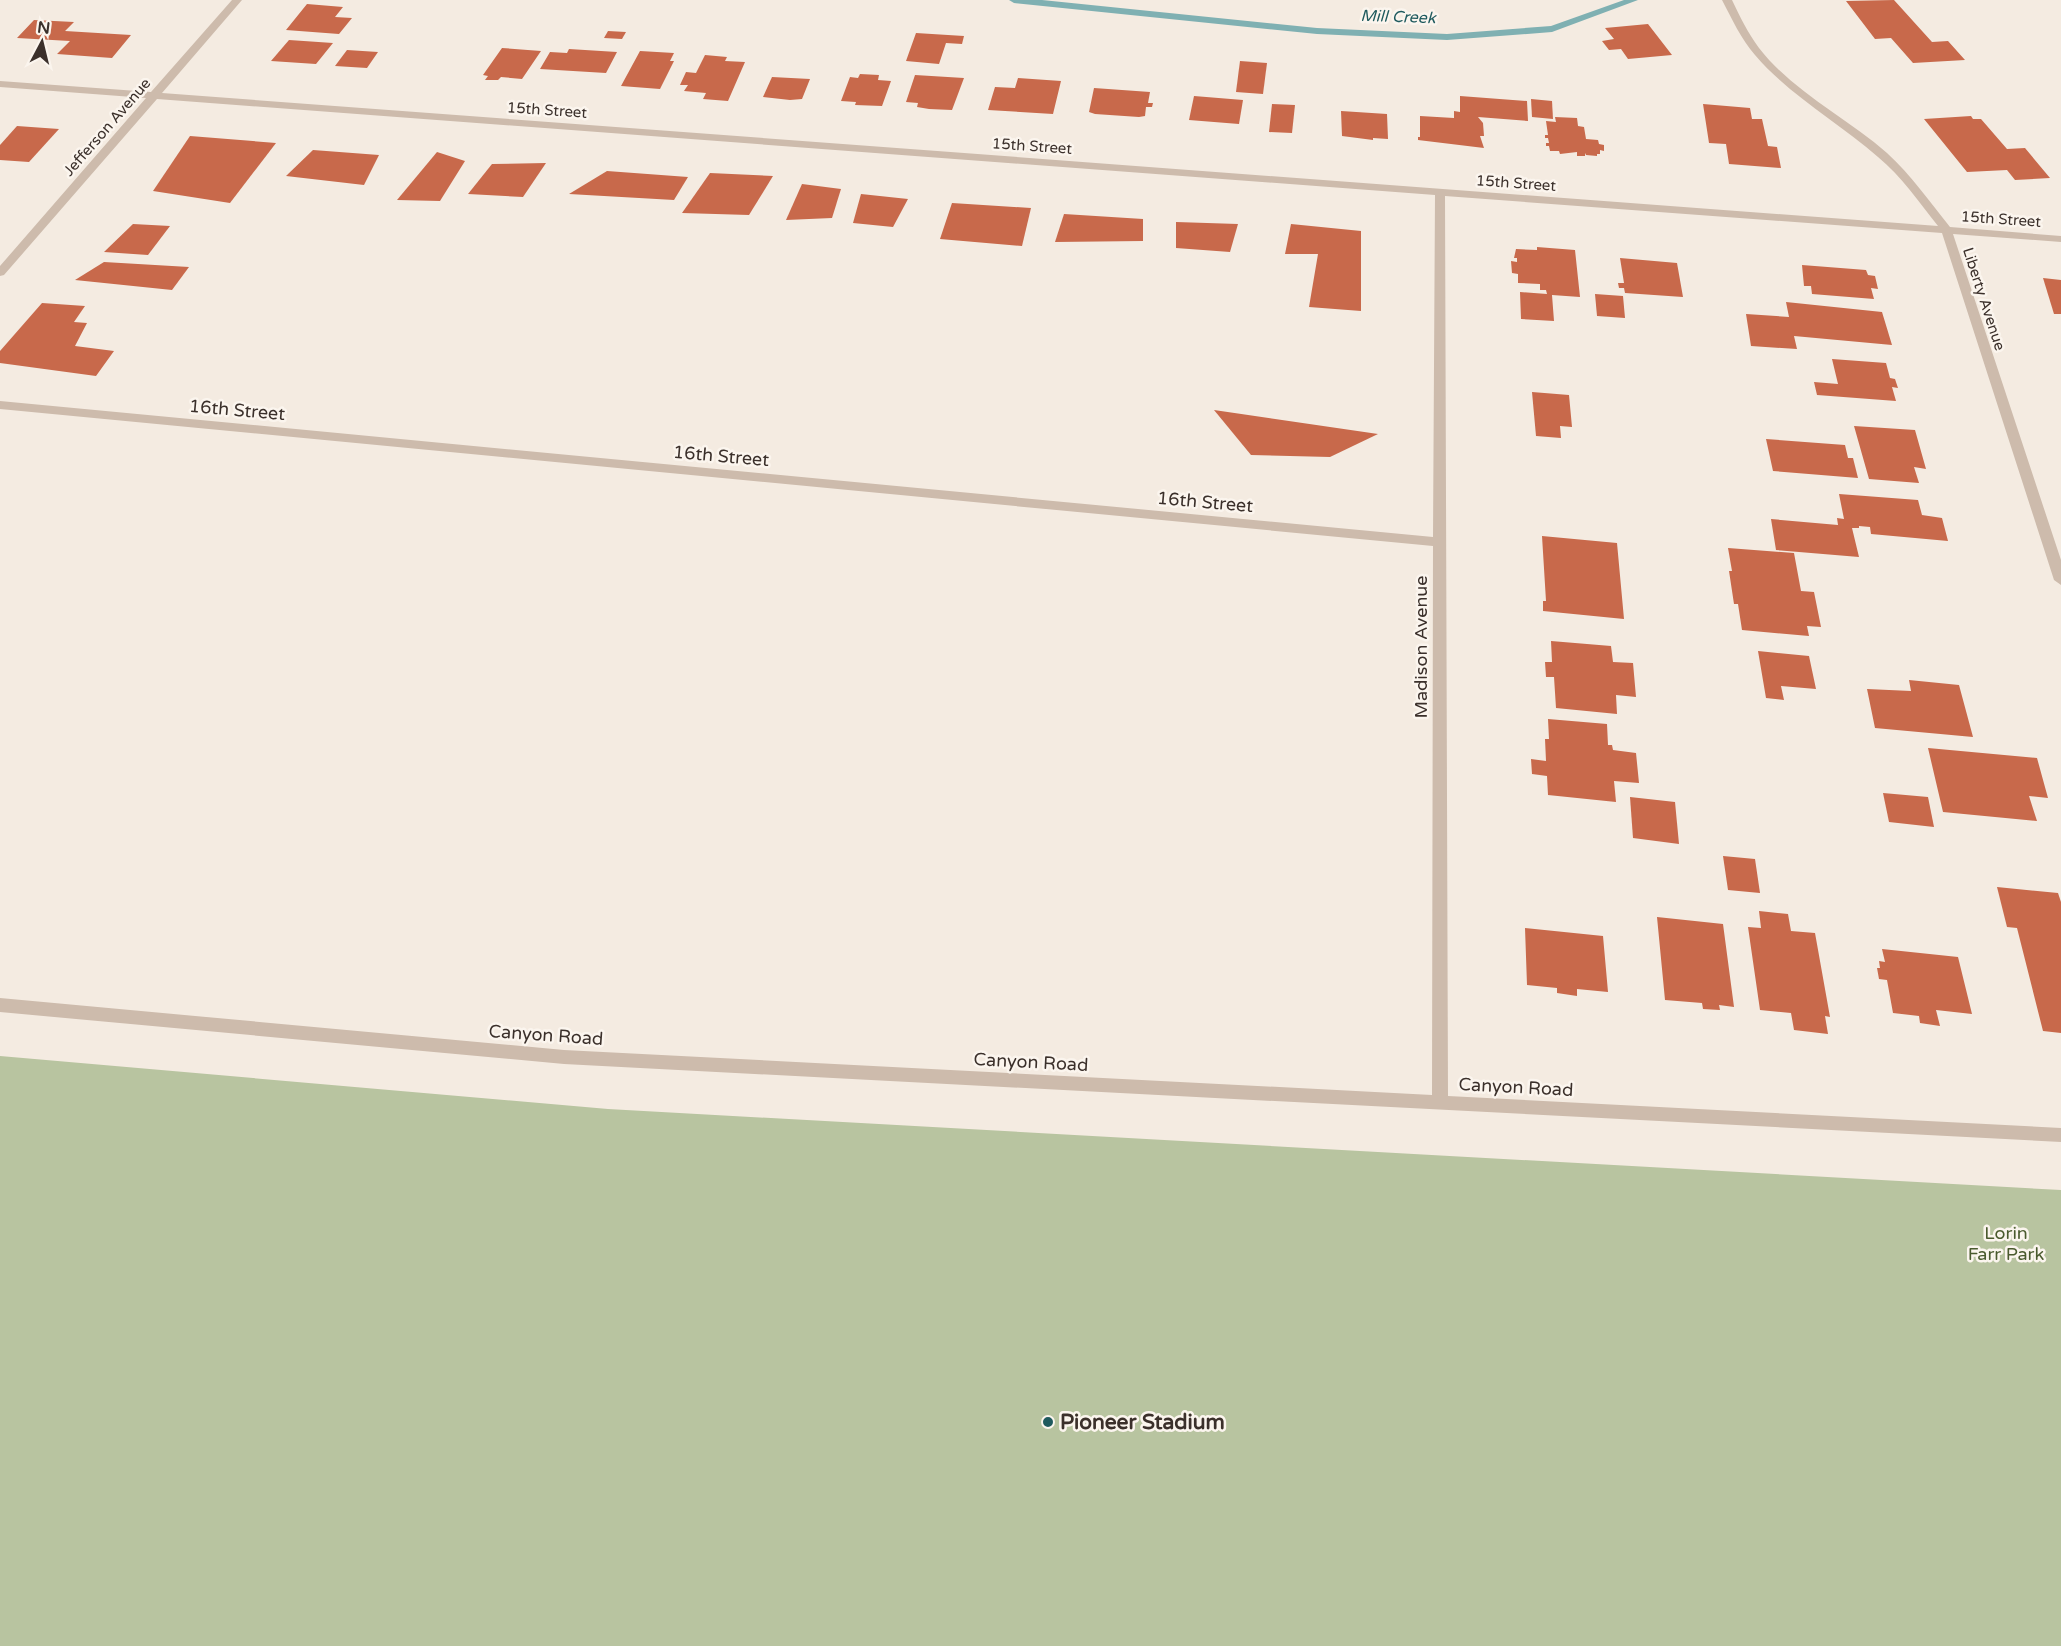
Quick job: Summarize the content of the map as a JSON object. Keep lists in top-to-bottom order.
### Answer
{
  "streets": {
    "street": [
      "15th Street",
      "Jefferson Avenue",
      "Liberty Avenue",
      "16th Street",
      "Madison Avenue",
      "Canyon Road"
    ]
  },
  "crossings": [
    ["15th Street", "Jefferson Avenue"],
    ["15th Street", "Liberty Avenue"],
    ["15th Street", "Madison Avenue"],
    ["16th Street", "Madison Avenue"],
    ["Madison Avenue", "Canyon Road"]
  ],
  "water": ["Mill Creek"],
  "parks": ["Lorin Farr Park"],
  "places": ["Pioneer Stadium"],
  "north": "top"
}
